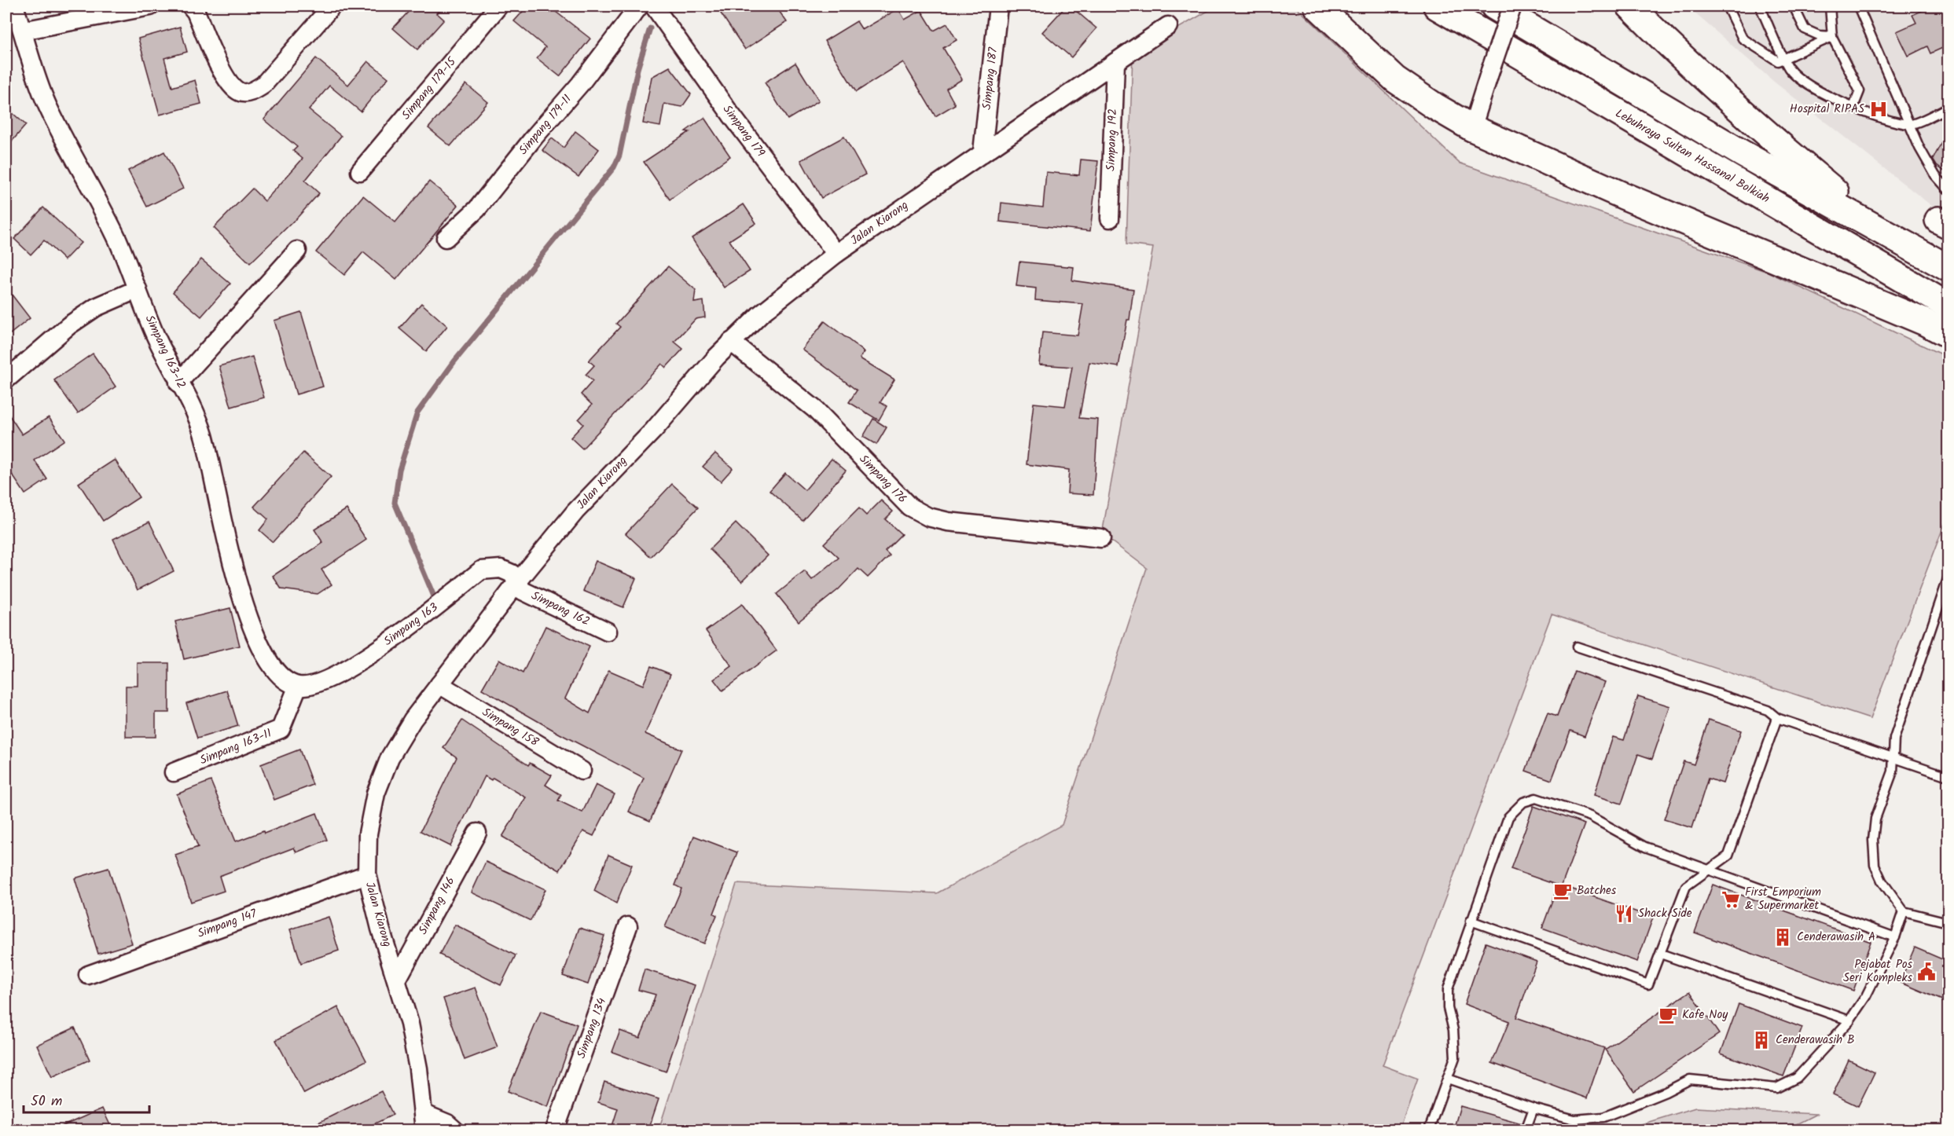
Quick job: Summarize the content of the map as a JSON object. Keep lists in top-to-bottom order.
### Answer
{
  "streets": {
    "main road": ["Lebuhraya Sultan Hassanal Bolkiah"],
    "street": [
      "Simpang 187",
      "Simpang 179-15",
      "Simpang 179-11",
      "Simpang 179",
      "Simpang 192",
      "Jalan Kiarong",
      "Simpang 163-12",
      "Simpang 176",
      "Simpang 162",
      "Simpang 163",
      "Simpang 158",
      "Simpang 163-11",
      "Simpang 146",
      "Simpang 147",
      "Simpang 134"
    ]
  },
  "crossings": [
    ["Simpang 187", "Jalan Kiarong"],
    ["Simpang 179", "Jalan Kiarong"],
    ["Simpang 192", "Jalan Kiarong"],
    ["Jalan Kiarong", "Simpang 176"],
    ["Jalan Kiarong", "Simpang 162"],
    ["Jalan Kiarong", "Simpang 163"],
    ["Jalan Kiarong", "Simpang 158"],
    ["Jalan Kiarong", "Simpang 146"],
    ["Jalan Kiarong", "Simpang 147"],
    ["Simpang 163-12", "Simpang 163"],
    ["Simpang 163-12", "Simpang 163-11"],
    ["Simpang 162", "Simpang 163"],
    ["Simpang 163", "Simpang 163-11"]
  ],
  "places": {
    "hospital": ["Hospital RIPAS"],
    "cafe": ["Batches", "Kafe Noy"],
    "supermarket": ["First Emporium & Supermarket"],
    "restaurant": ["Shack Side"],
    "building": ["Cenderawasih A", "Cenderawasih B"],
    "public building": ["Pejabat Pos Seri Kompleks"]
  },
  "scale_bar": "50 m"
}
